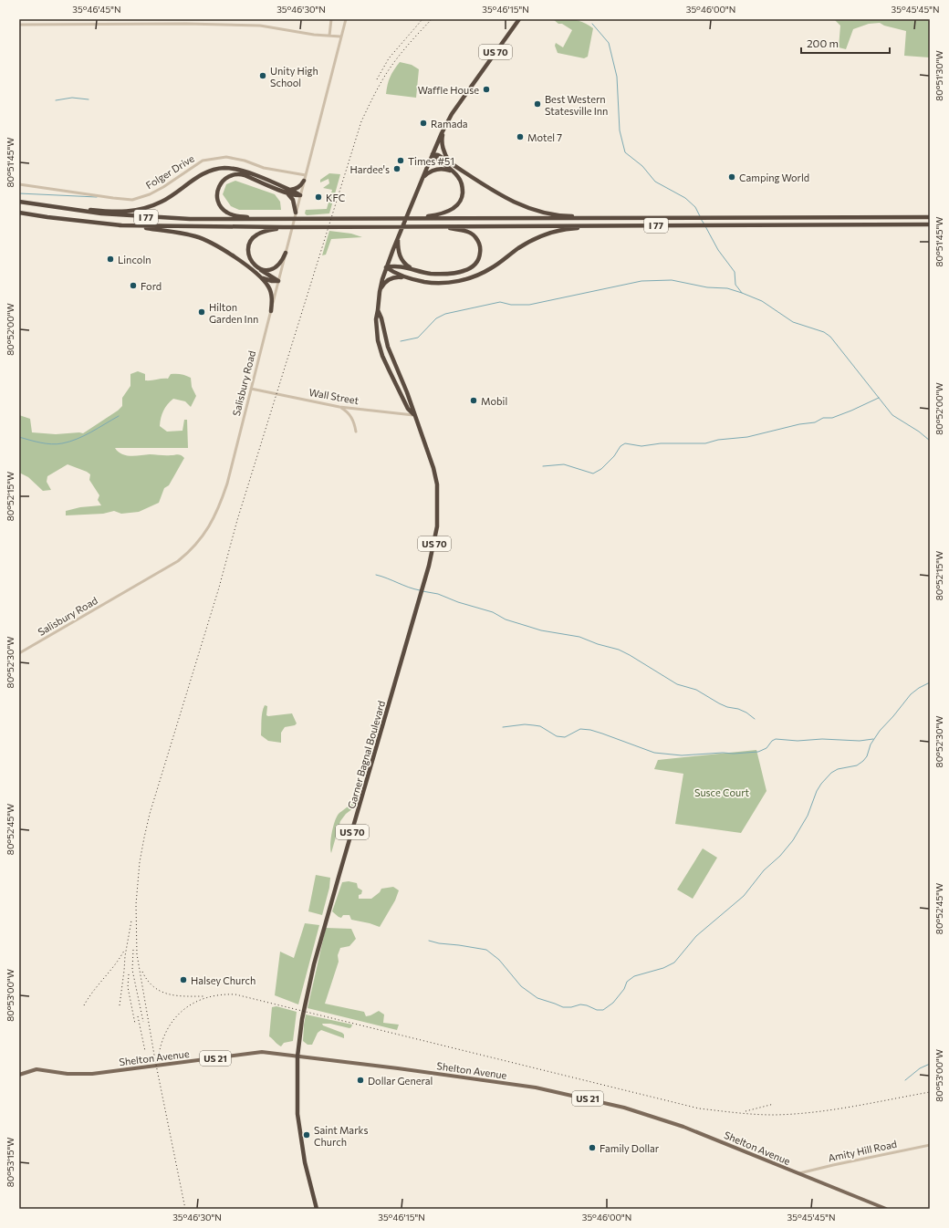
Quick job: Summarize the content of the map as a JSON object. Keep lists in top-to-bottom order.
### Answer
{
  "streets": {
    "highway": ["US 70", "I 77", "Garner Bagnal Boulevard"],
    "main road": ["Shelton Avenue", "US 21"],
    "street": [
      "Folger Drive",
      "Salisbury Road",
      "Wall Street",
      "Amity Hill Road"
    ]
  },
  "crossings": [
    ["Folger Drive", "Salisbury Road"],
    ["Salisbury Road", "Wall Street"],
    ["Wall Street", "Garner Bagnal Boulevard"],
    ["Garner Bagnal Boulevard", "Shelton Avenue"],
    ["Shelton Avenue", "Amity Hill Road"]
  ],
  "parks": ["Susce Court"],
  "places": [
    "Unity High School",
    "Waffle House",
    "Best Western Statesville Inn",
    "Ramada",
    "Motel 7",
    "Times #51",
    "Hardee's",
    "Camping World",
    "KFC",
    "Lincoln",
    "Ford",
    "Hilton Garden Inn",
    "Mobil",
    "Halsey Church",
    "Dollar General",
    "Saint Marks Church",
    "Family Dollar"
  ],
  "scale_bar": "200 m",
  "coordinates": [
    "35°46'45\"N",
    "35°46'30\"N",
    "35°46'15\"N",
    "35°46'00\"N",
    "35°45'45\"N",
    "80°51'30\"W",
    "80°51'45\"W",
    "80°52'00\"W",
    "80°52'15\"W",
    "80°52'30\"W",
    "80°52'45\"W",
    "80°53'00\"W",
    "80°53'15\"W"
  ]
}
